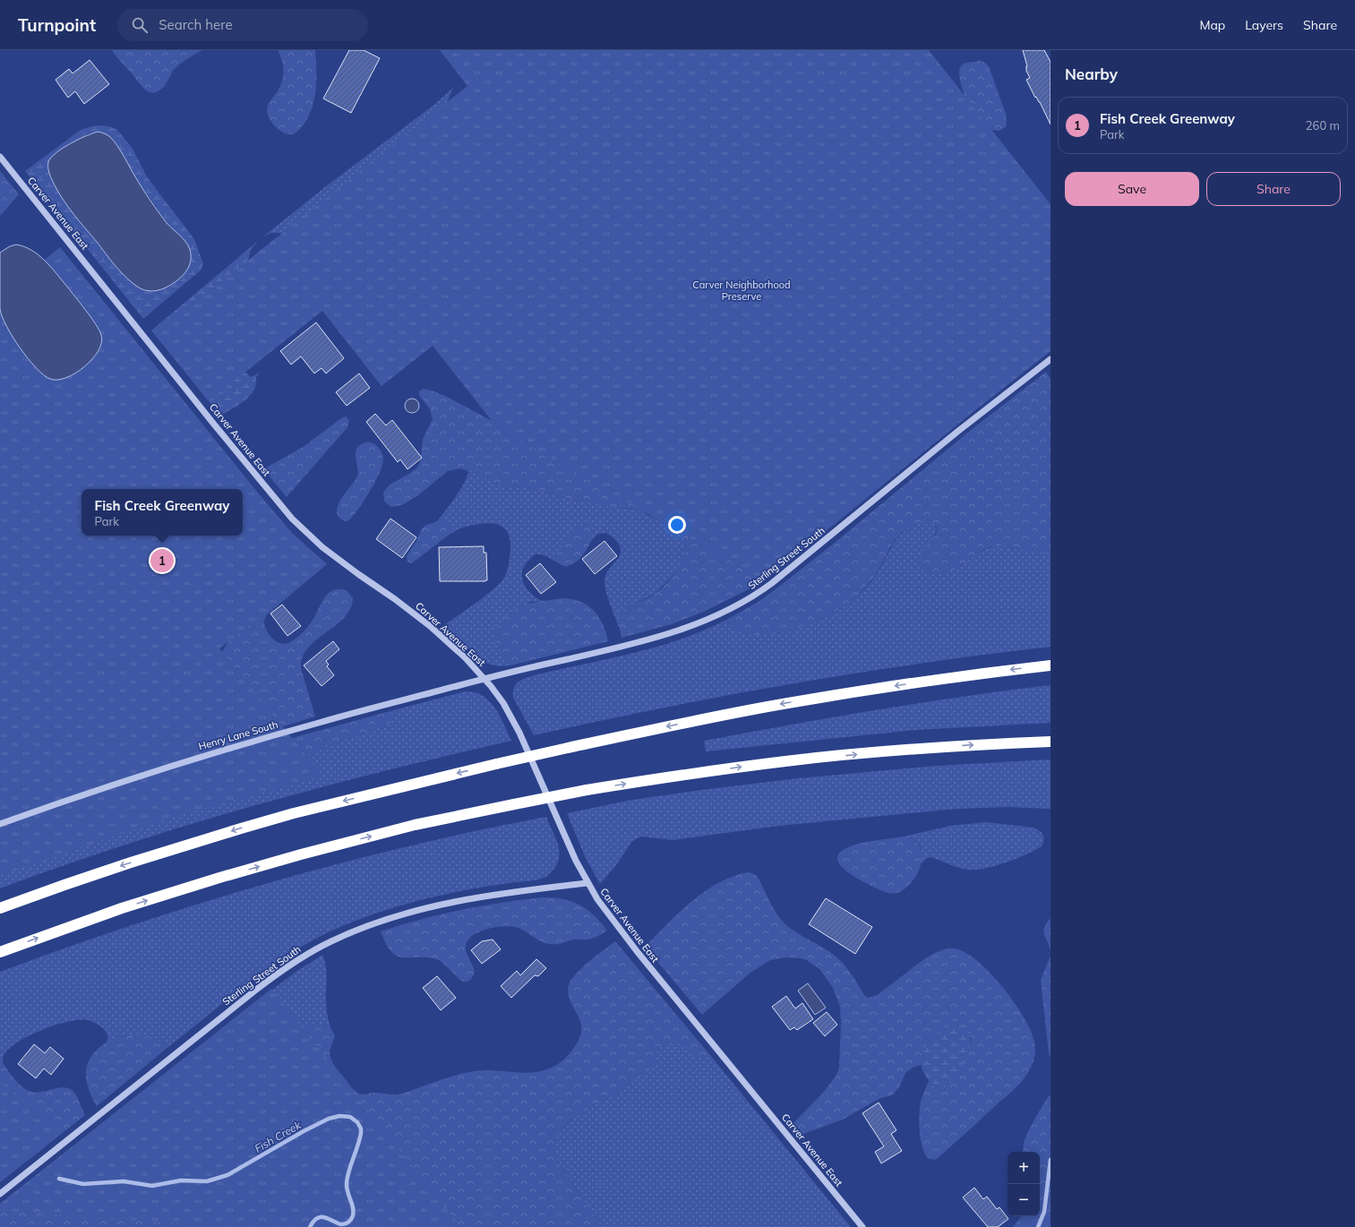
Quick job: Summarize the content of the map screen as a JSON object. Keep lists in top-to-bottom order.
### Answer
{
  "streets": {
    "street": ["Carver Avenue East", "Sterling Street South", "Henry Lane South"]
  },
  "crossings": [
    ["Carver Avenue East", "Sterling Street South"],
    ["Carver Avenue East", "Henry Lane South"],
    ["Sterling Street South", "Henry Lane South"]
  ],
  "water": ["Fish Creek"],
  "parks": ["Carver Neighborhood Preserve"],
  "page": {
    "header": "Turnpoint",
    "search": "Search here",
    "nav": ["Map", "Layers", "Share"],
    "heading": "Nearby",
    "list": [
      {
        "mark": "1",
        "name": "Fish Creek Greenway",
        "note": "Park",
        "value": "260 m"
      }
    ],
    "buttons": ["Save", "Share"],
    "popup": ["Fish Creek Greenway", "Park"],
    "pins": "1",
    "map_buttons": ["+", "−"]
  }
}
